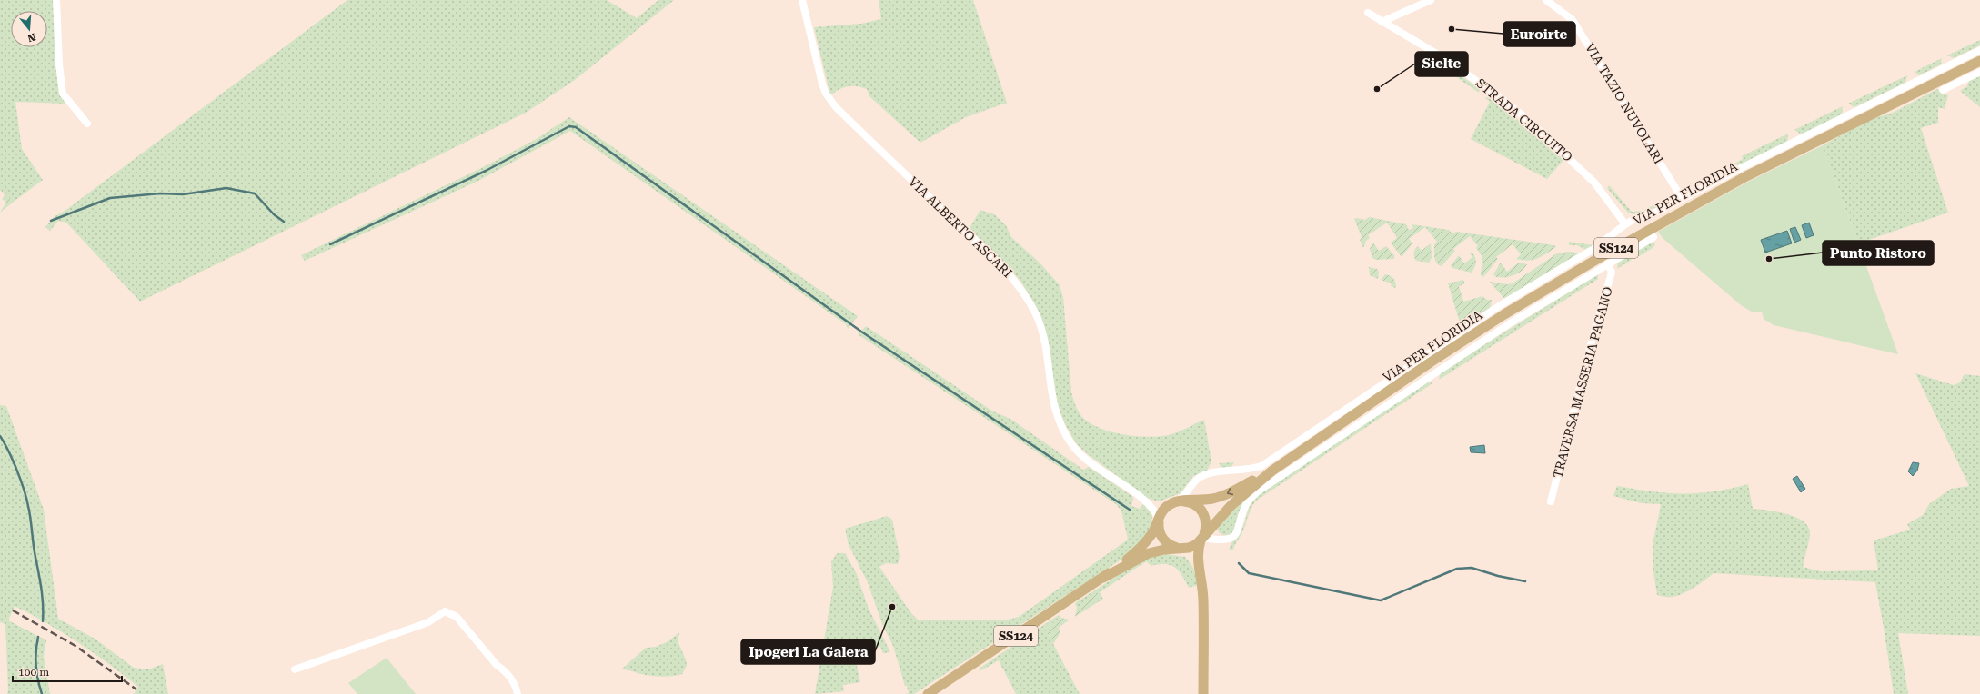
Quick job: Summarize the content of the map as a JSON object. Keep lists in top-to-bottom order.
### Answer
{
  "streets": {
    "main road": ["VIA PER FLORIDIA", "SS124"],
    "street": [
      "VIA TAZIO NUVOLARI",
      "STRADA CIRCUITO",
      "VIA ALBERTO ASCARI",
      "TRAVERSA MASSERIA PAGANO"
    ]
  },
  "places": [
    "Euroirte",
    "Sielte",
    "Punto Ristoro",
    "Ipogeri La Galera"
  ],
  "scale_bar": "100 m",
  "north": "bottom"
}
